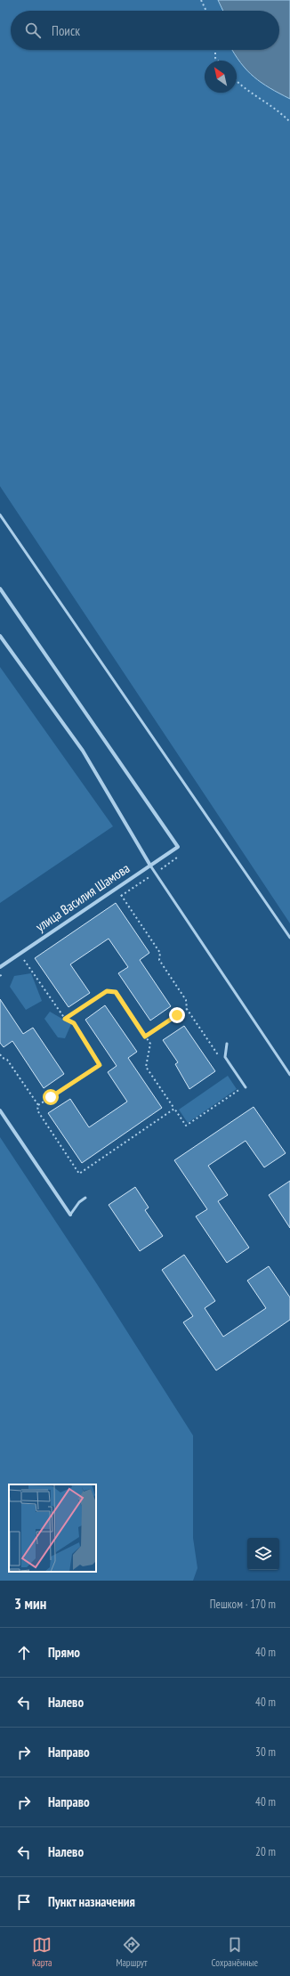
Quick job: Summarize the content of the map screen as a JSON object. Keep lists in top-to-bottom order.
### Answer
{
  "streets": {
    "street": ["улица Василия Шамова"]
  },
  "north": "top left",
  "page": {
    "search": "Поиск",
    "heading": ["3 мин", "Пешком · 170 m"],
    "list": [
      ["Прямо", "40 m"],
      ["Налево", "40 m"],
      ["Направо", "30 m"],
      ["Направо", "40 m"],
      ["Налево", "20 m"],
      "Пункт назначения"
    ],
    "nav": ["Карта", "Маршрут", "Сохранённые"]
  }
}
